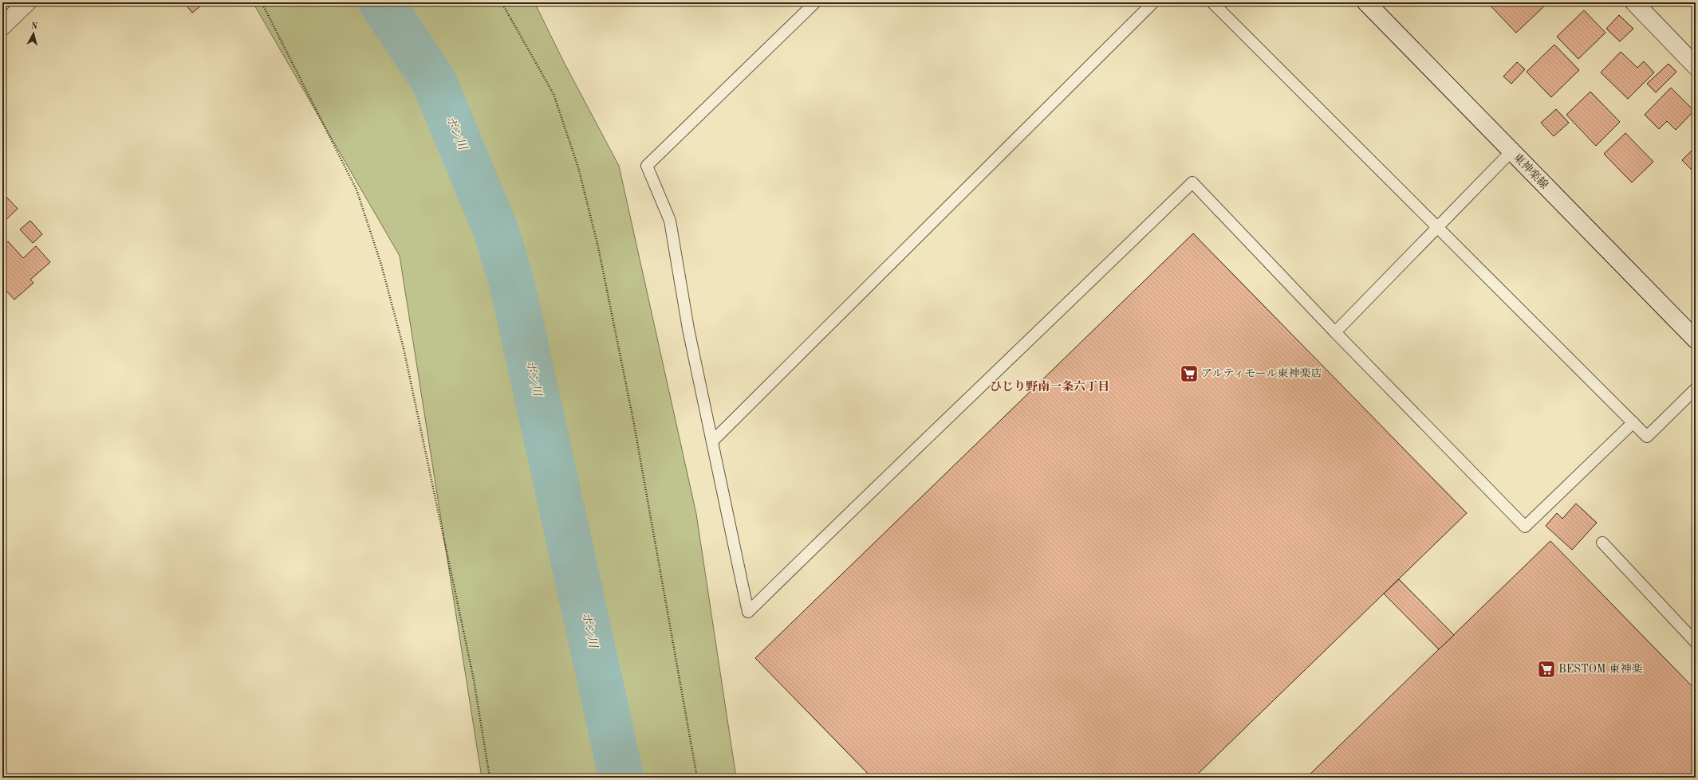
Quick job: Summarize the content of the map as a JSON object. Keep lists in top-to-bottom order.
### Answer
{
  "streets": {
    "main road": ["東神楽線"]
  },
  "districts": ["ひじり野南一条六丁目"],
  "water": ["ポン川"],
  "places": {
    "supermarket": ["アルティモール東神楽店", "BESTOM 東神楽"]
  },
  "north": "top"
}
